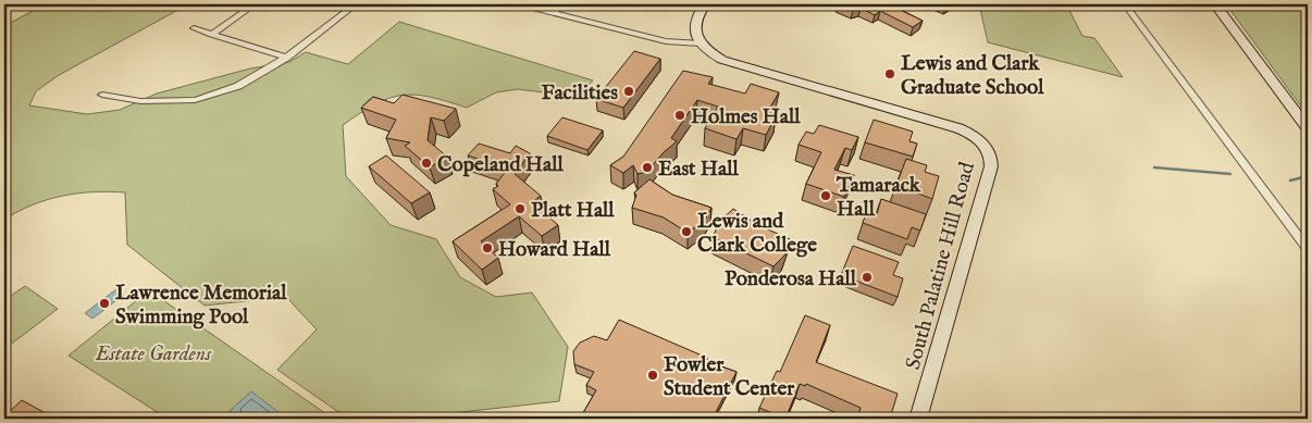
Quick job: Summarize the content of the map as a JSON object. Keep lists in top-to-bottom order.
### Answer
{
  "streets": {
    "street": ["South Palatine Hill Road"]
  },
  "parks": ["Estate Gardens"],
  "places": [
    "Lewis and Clark Graduate School",
    "Facilities",
    "Holmes Hall",
    "Copeland Hall",
    "East Hall",
    "Tamarack Hall",
    "Platt Hall",
    "Lewis and Clark College",
    "Howard Hall",
    "Ponderosa Hall",
    "Lawrence Memorial Swimming Pool",
    "Fowler Student Center"
  ]
}
